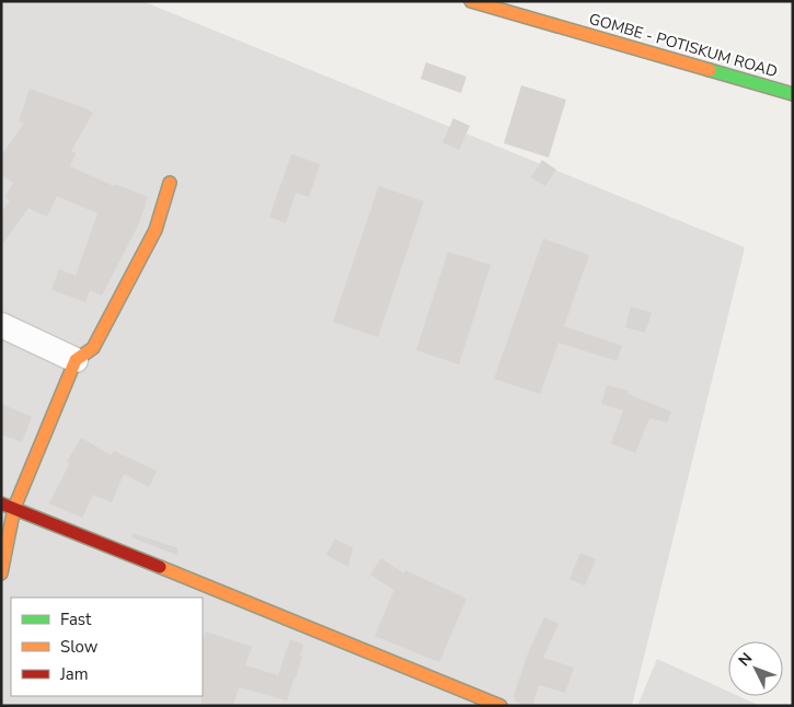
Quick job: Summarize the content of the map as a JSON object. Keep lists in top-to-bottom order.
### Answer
{
  "streets": {
    "street": ["GOMBE - POTISKUM ROAD"]
  },
  "legend": ["Fast", "Slow", "Jam"],
  "north": "top left"
}
